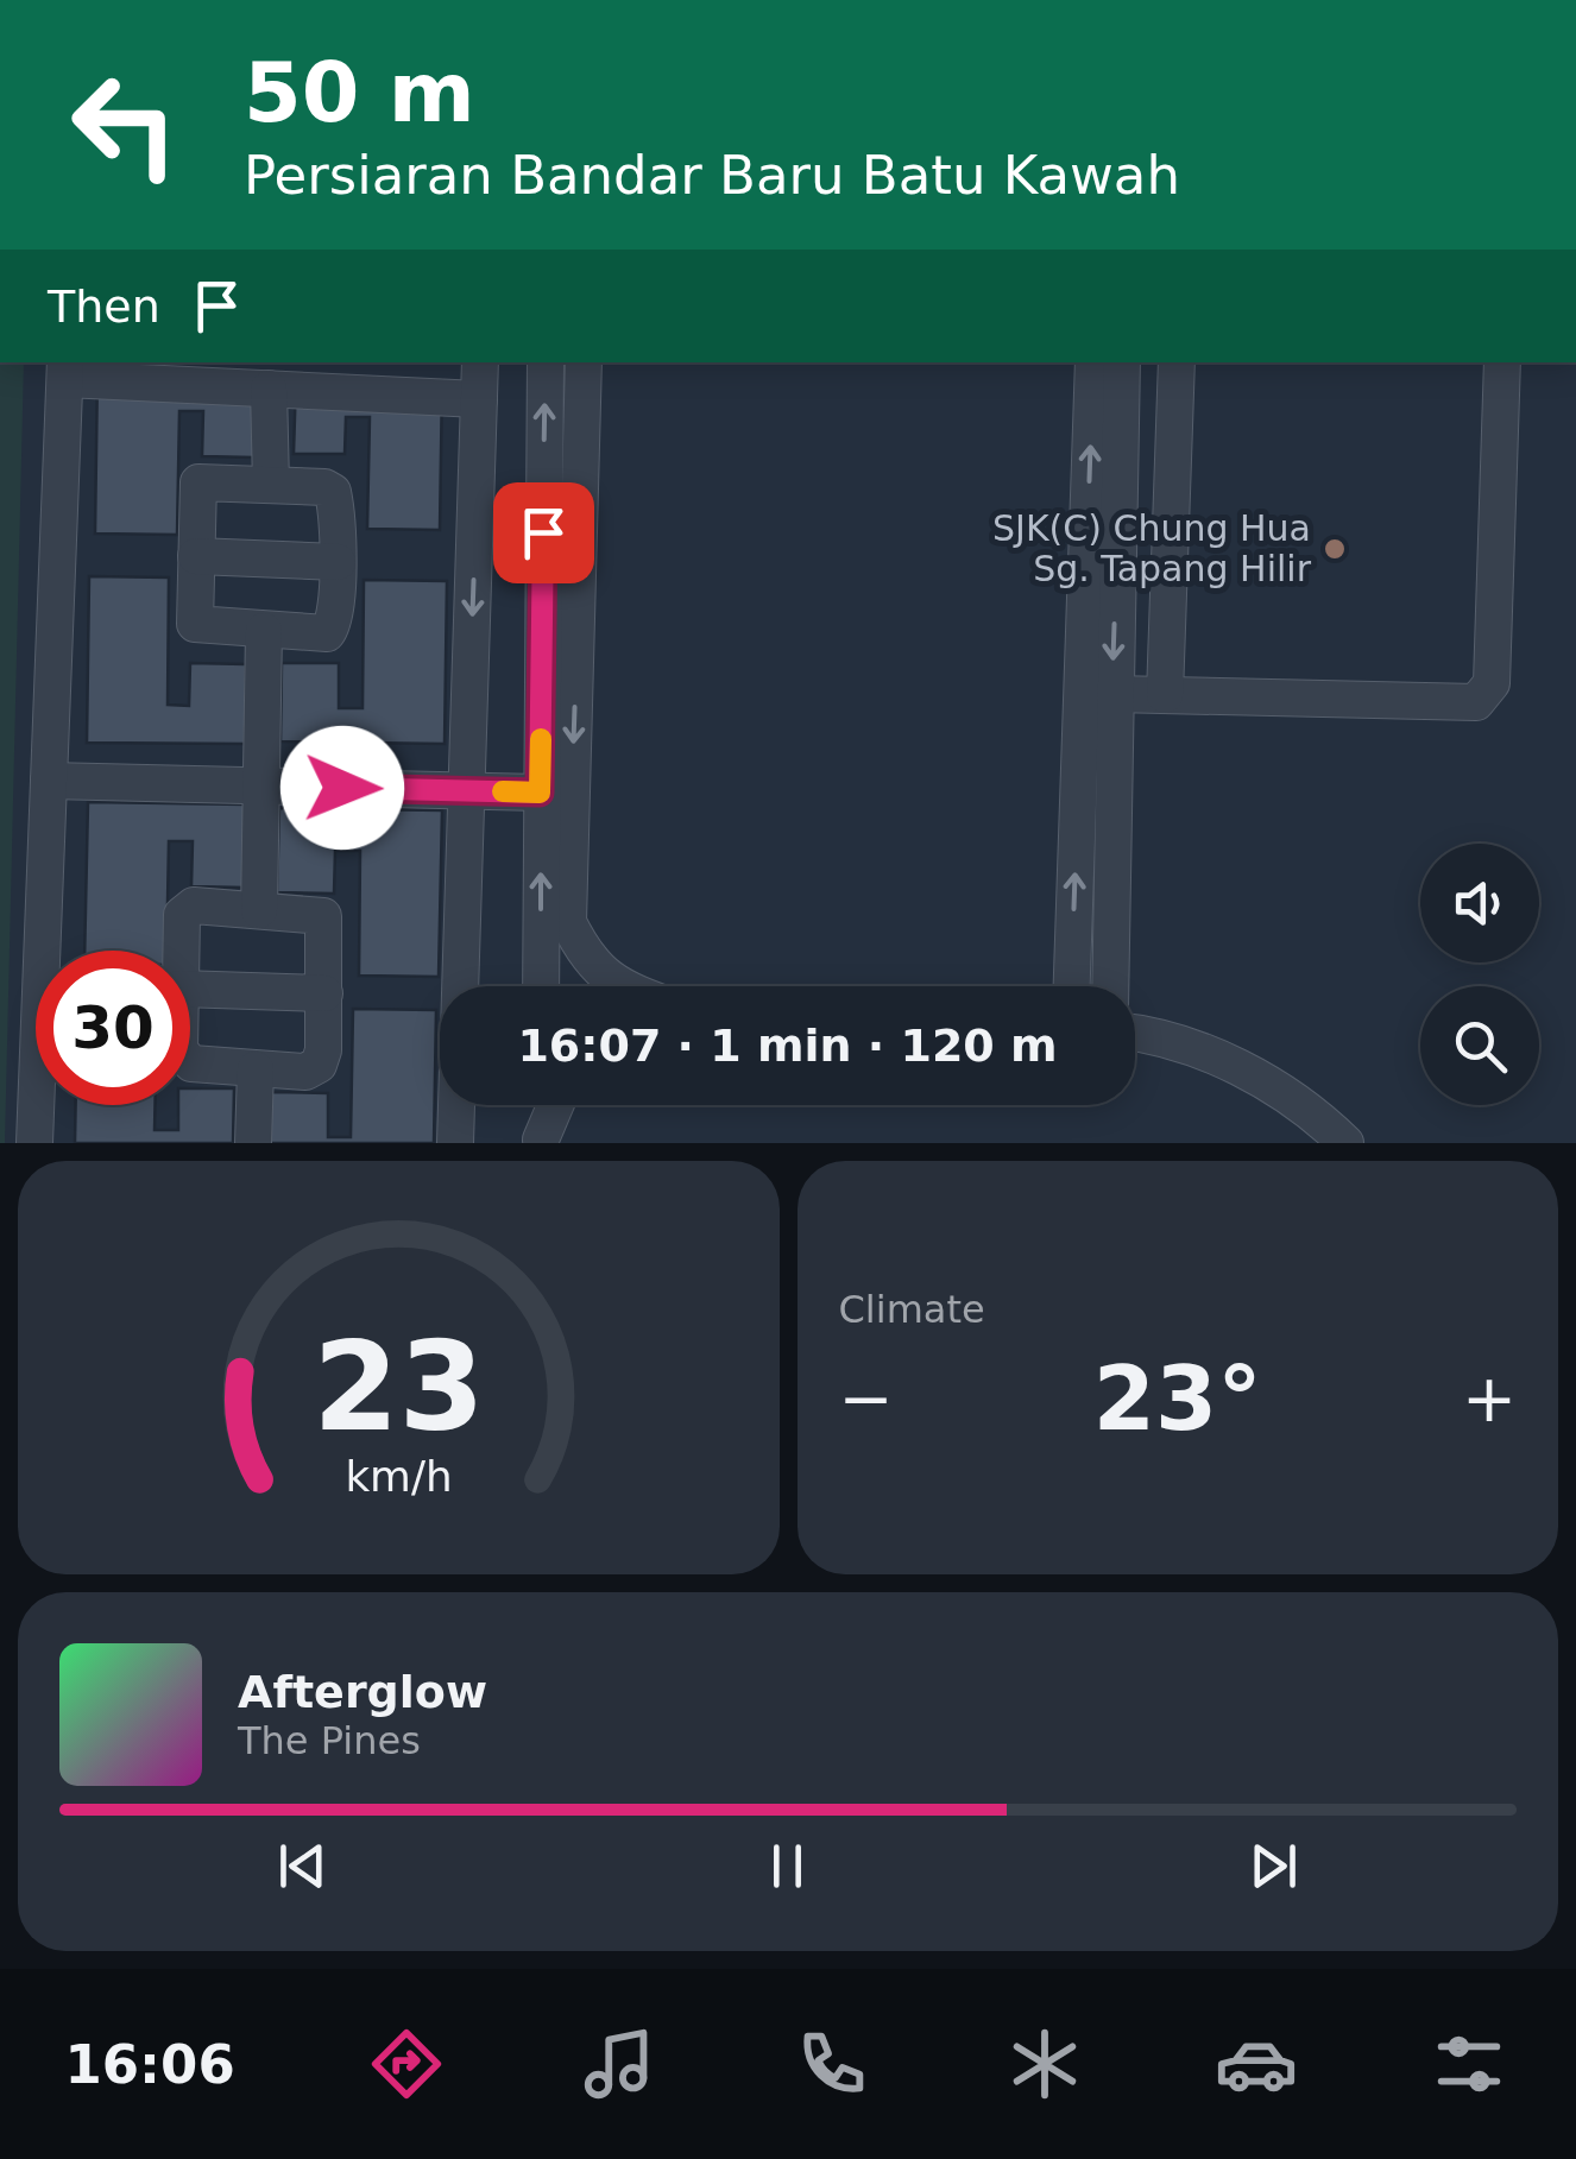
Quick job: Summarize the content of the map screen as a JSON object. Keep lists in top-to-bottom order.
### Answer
{
  "places": ["SJK(C) Chung Hua Sg. Tapang Hilir"],
  "page": {
    "turn": ["50 m", "Persiaran Bandar Baru Batu Kawah"],
    "then": "Then",
    "limit": "30",
    "trip": "16:07 · 1 min · 120 m",
    "tile": "Climate",
    "heat": ["−", "23°", "+"],
    "song": ["Afterglow", "The Pines"],
    "tabs": "16:06",
    "gauge": ["23", "km/h"]
  }
}
